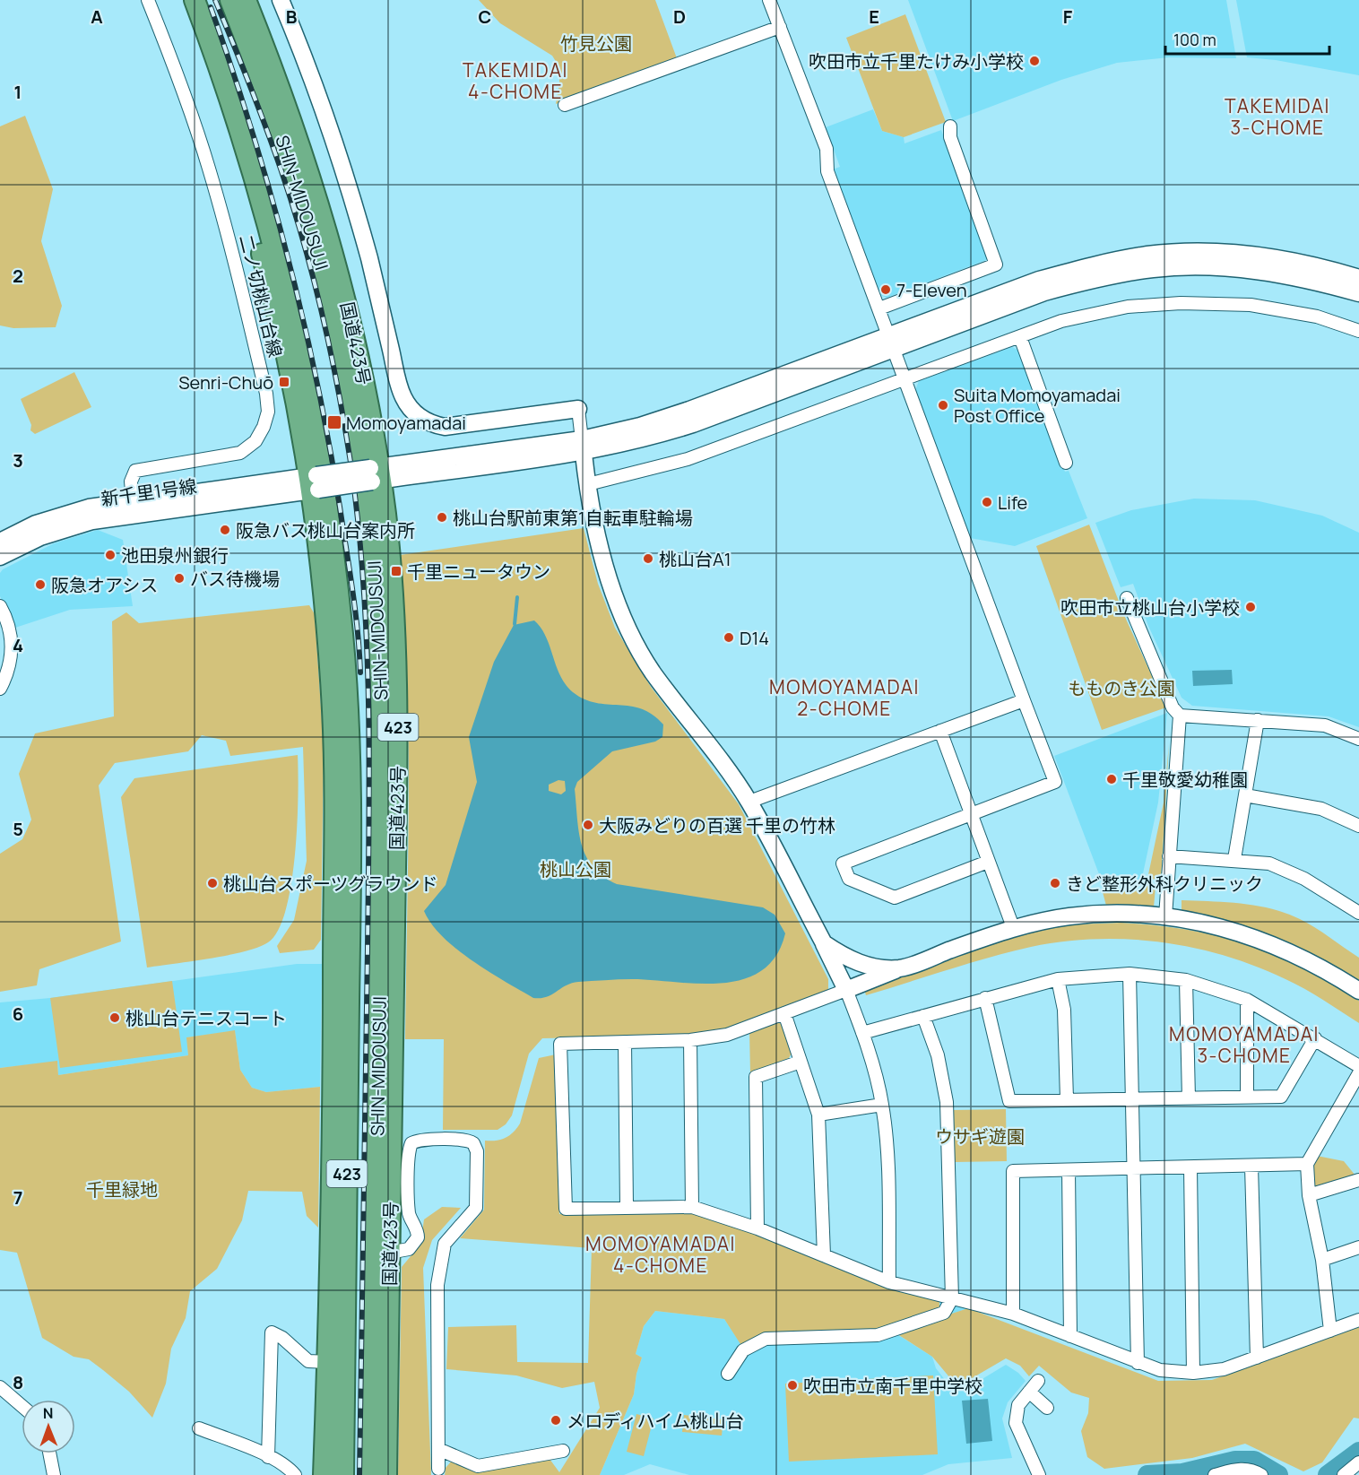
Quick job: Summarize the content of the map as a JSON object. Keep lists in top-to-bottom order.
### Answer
{
  "streets": {
    "highway": ["SHIN-MIDOUSUJI", "国道423号", "423"],
    "street": ["二ノ切桃山台線", "新千里1号線"]
  },
  "crossings": [
    ["二ノ切桃山台線", "新千里1号線"],
    ["国道423号", "新千里1号線"],
    ["新千里1号線", "423"]
  ],
  "districts": [
    "TAKEMIDAI 4-CHOME",
    "TAKEMIDAI 3-CHOME",
    "MOMOYAMADAI 2-CHOME",
    "MOMOYAMADAI 3-CHOME",
    "MOMOYAMADAI 4-CHOME"
  ],
  "parks": [
    "竹見公園",
    "もものき公園",
    "桃山公園",
    "ウサギ遊園",
    "千里緑地"
  ],
  "places": {
    "other": [
      "吹田市立千里たけみ小学校",
      "7-Eleven",
      "Suita Momoyamadai Post Office",
      "Life",
      "桃山台駅前東第1自転車駐輪場",
      "阪急バス桃山台案内所",
      "池田泉州銀行",
      "桃山台A1",
      "バス待機場",
      "阪急オアシス",
      "吹田市立桃山台小学校",
      "D14",
      "千里敬愛幼稚園",
      "大阪みどりの百選 千里の竹林",
      "桃山台スポーツグラウンド",
      "きど整形外科クリニック",
      "桃山台テニスコート",
      "吹田市立南千里中学校",
      "メロディハイム桃山台"
    ],
    "transit": ["Senri-Chuō", "Momoyamadai", "千里ニュータウン"]
  },
  "scale_bar": "100 m",
  "north": "top",
  "grid": {
    "columns": [
      "A",
      "B",
      "C",
      "D",
      "E",
      "F"
    ],
    "rows": [
      "1",
      "2",
      "3",
      "4",
      "5",
      "6",
      "7",
      "8"
    ]
  }
}
